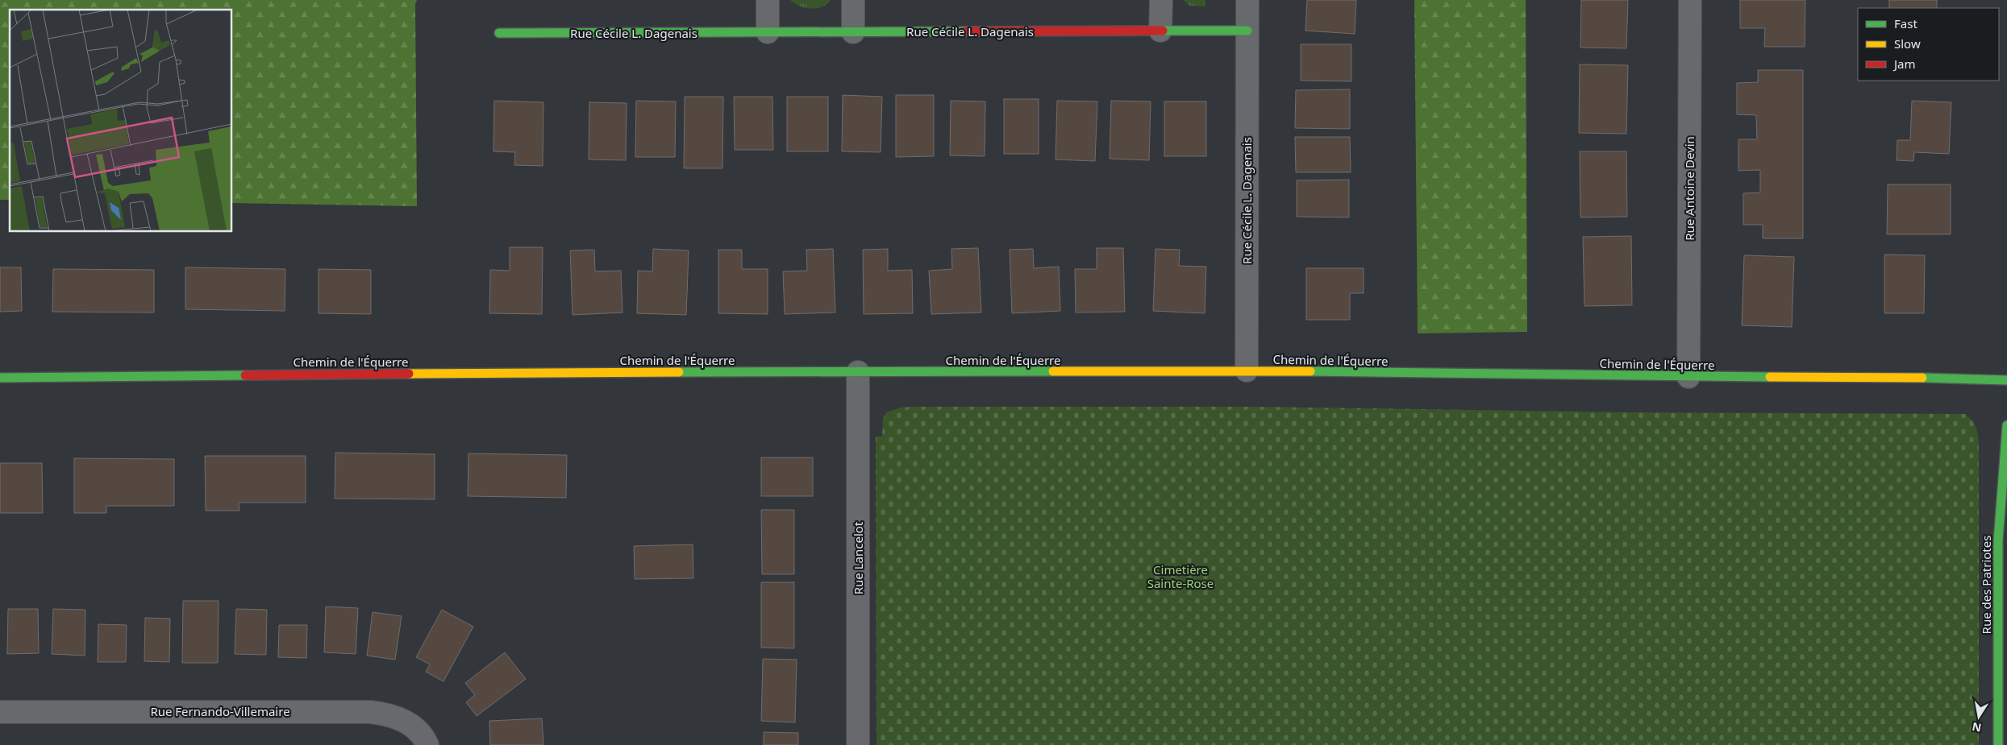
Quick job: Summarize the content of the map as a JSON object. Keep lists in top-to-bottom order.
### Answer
{
  "streets": {
    "street": [
      "Rue Cécile L. Dagenais",
      "Rue Antoine Devin",
      "Chemin de l'Équerre",
      "Rue Lancelot",
      "Rue des Patriotes",
      "Rue Fernando-Villemaire"
    ]
  },
  "crossings": [
    ["Rue Cécile L. Dagenais", "Chemin de l'Équerre"],
    ["Rue Antoine Devin", "Chemin de l'Équerre"],
    ["Chemin de l'Équerre", "Rue Lancelot"]
  ],
  "parks": ["Cimetière Sainte-Rose"],
  "legend": ["Fast", "Slow", "Jam"],
  "north": "bottom"
}
